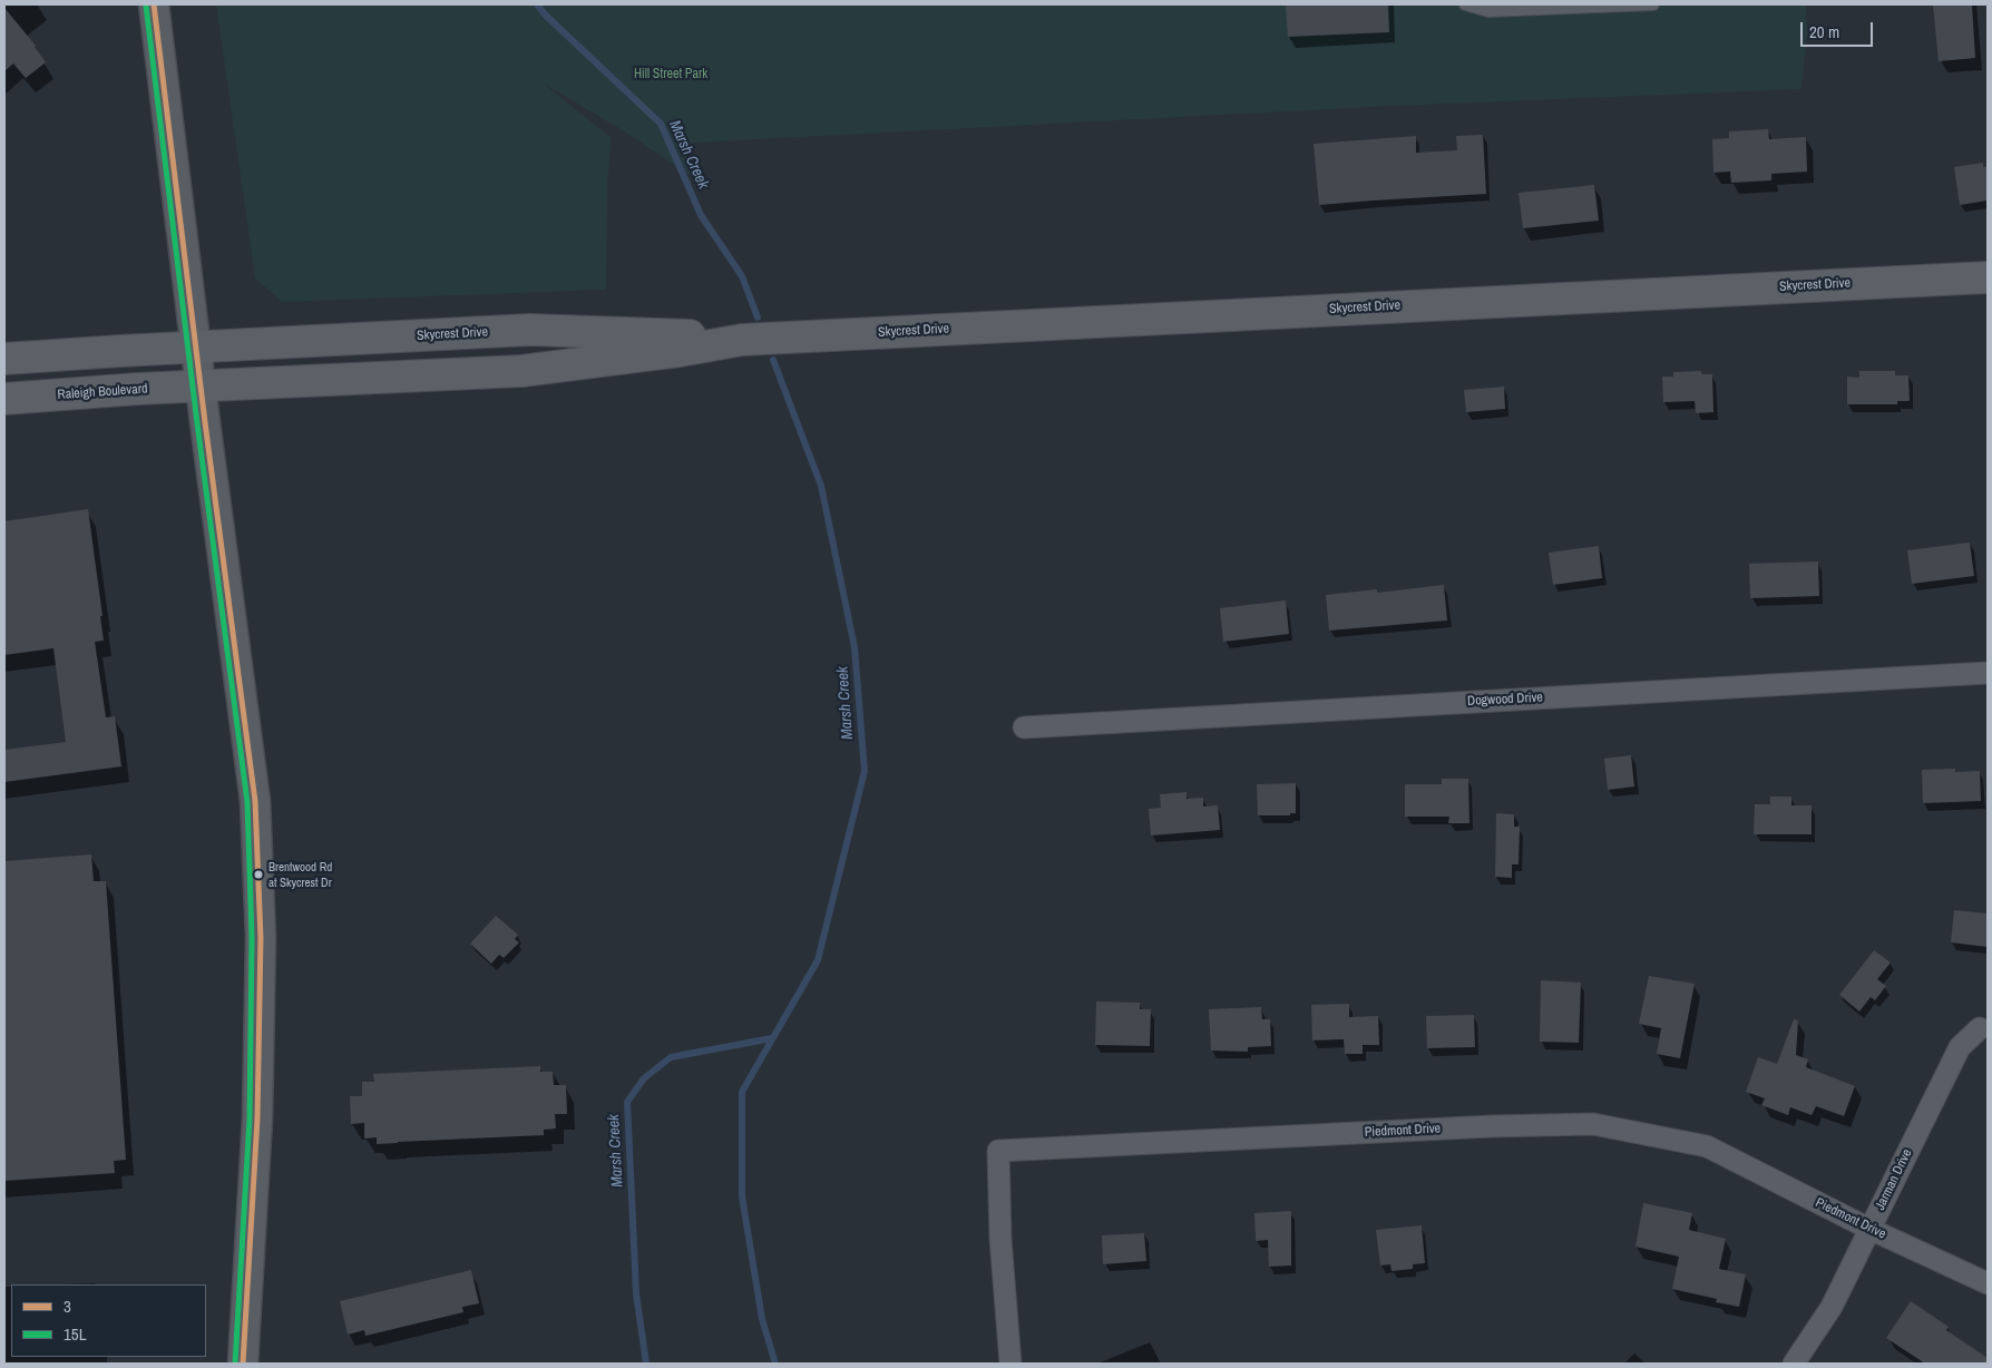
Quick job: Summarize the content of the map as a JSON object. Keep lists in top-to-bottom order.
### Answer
{
  "streets": {
    "main road": ["Skycrest Drive", "Raleigh Boulevard"],
    "street": ["Dogwood Drive", "Piedmont Drive", "Jarman Drive"]
  },
  "crossings": [
    ["Skycrest Drive", "Raleigh Boulevard"],
    ["Piedmont Drive", "Jarman Drive"]
  ],
  "water": ["Marsh Creek"],
  "parks": ["Hill Street Park"],
  "places": ["Brentwood Rd at Skycrest Dr"],
  "lines": ["transit line 3", "transit line 15L"],
  "legend": ["3", "15L"],
  "scale_bar": "20 m"
}
